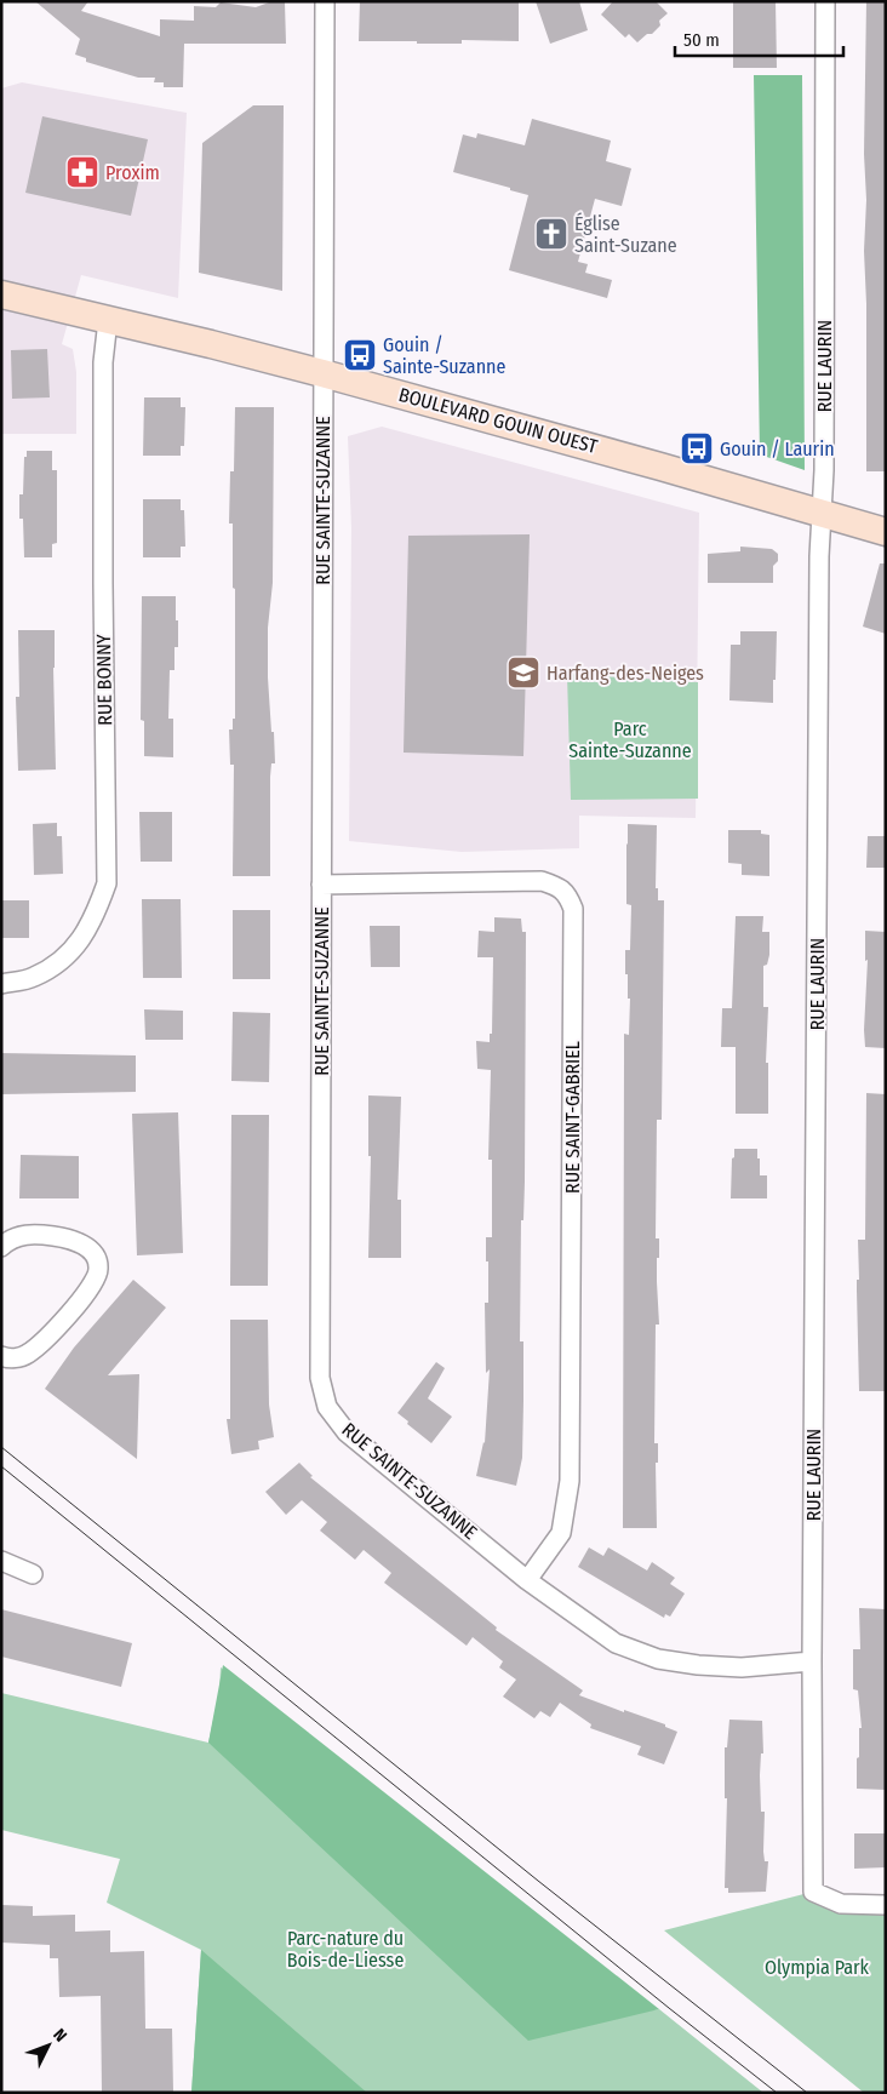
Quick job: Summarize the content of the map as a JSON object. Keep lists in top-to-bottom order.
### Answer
{
  "streets": {
    "main road": ["BOULEVARD GOUIN OUEST"],
    "street": [
      "RUE LAURIN",
      "RUE SAINTE-SUZANNE",
      "RUE BONNY",
      "RUE SAINT-GABRIEL"
    ]
  },
  "crossings": [
    ["RUE LAURIN", "BOULEVARD GOUIN OUEST"],
    ["RUE LAURIN", "RUE SAINTE-SUZANNE"],
    ["BOULEVARD GOUIN OUEST", "RUE SAINTE-SUZANNE"],
    ["BOULEVARD GOUIN OUEST", "RUE BONNY"],
    ["RUE SAINTE-SUZANNE", "RUE SAINT-GABRIEL"]
  ],
  "parks": ["Parc Sainte-Suzanne", "Parc-nature du Bois-de-Liesse", "Olympia Park"],
  "places": {
    "pharmacy": ["Proxim"],
    "church": ["Église Saint-Suzane"],
    "bus stop": ["Gouin / Sainte-Suzanne", "Gouin / Laurin"],
    "school or university": ["Harfang-des-Neiges"]
  },
  "scale_bar": "50 m",
  "north": "top right"
}
